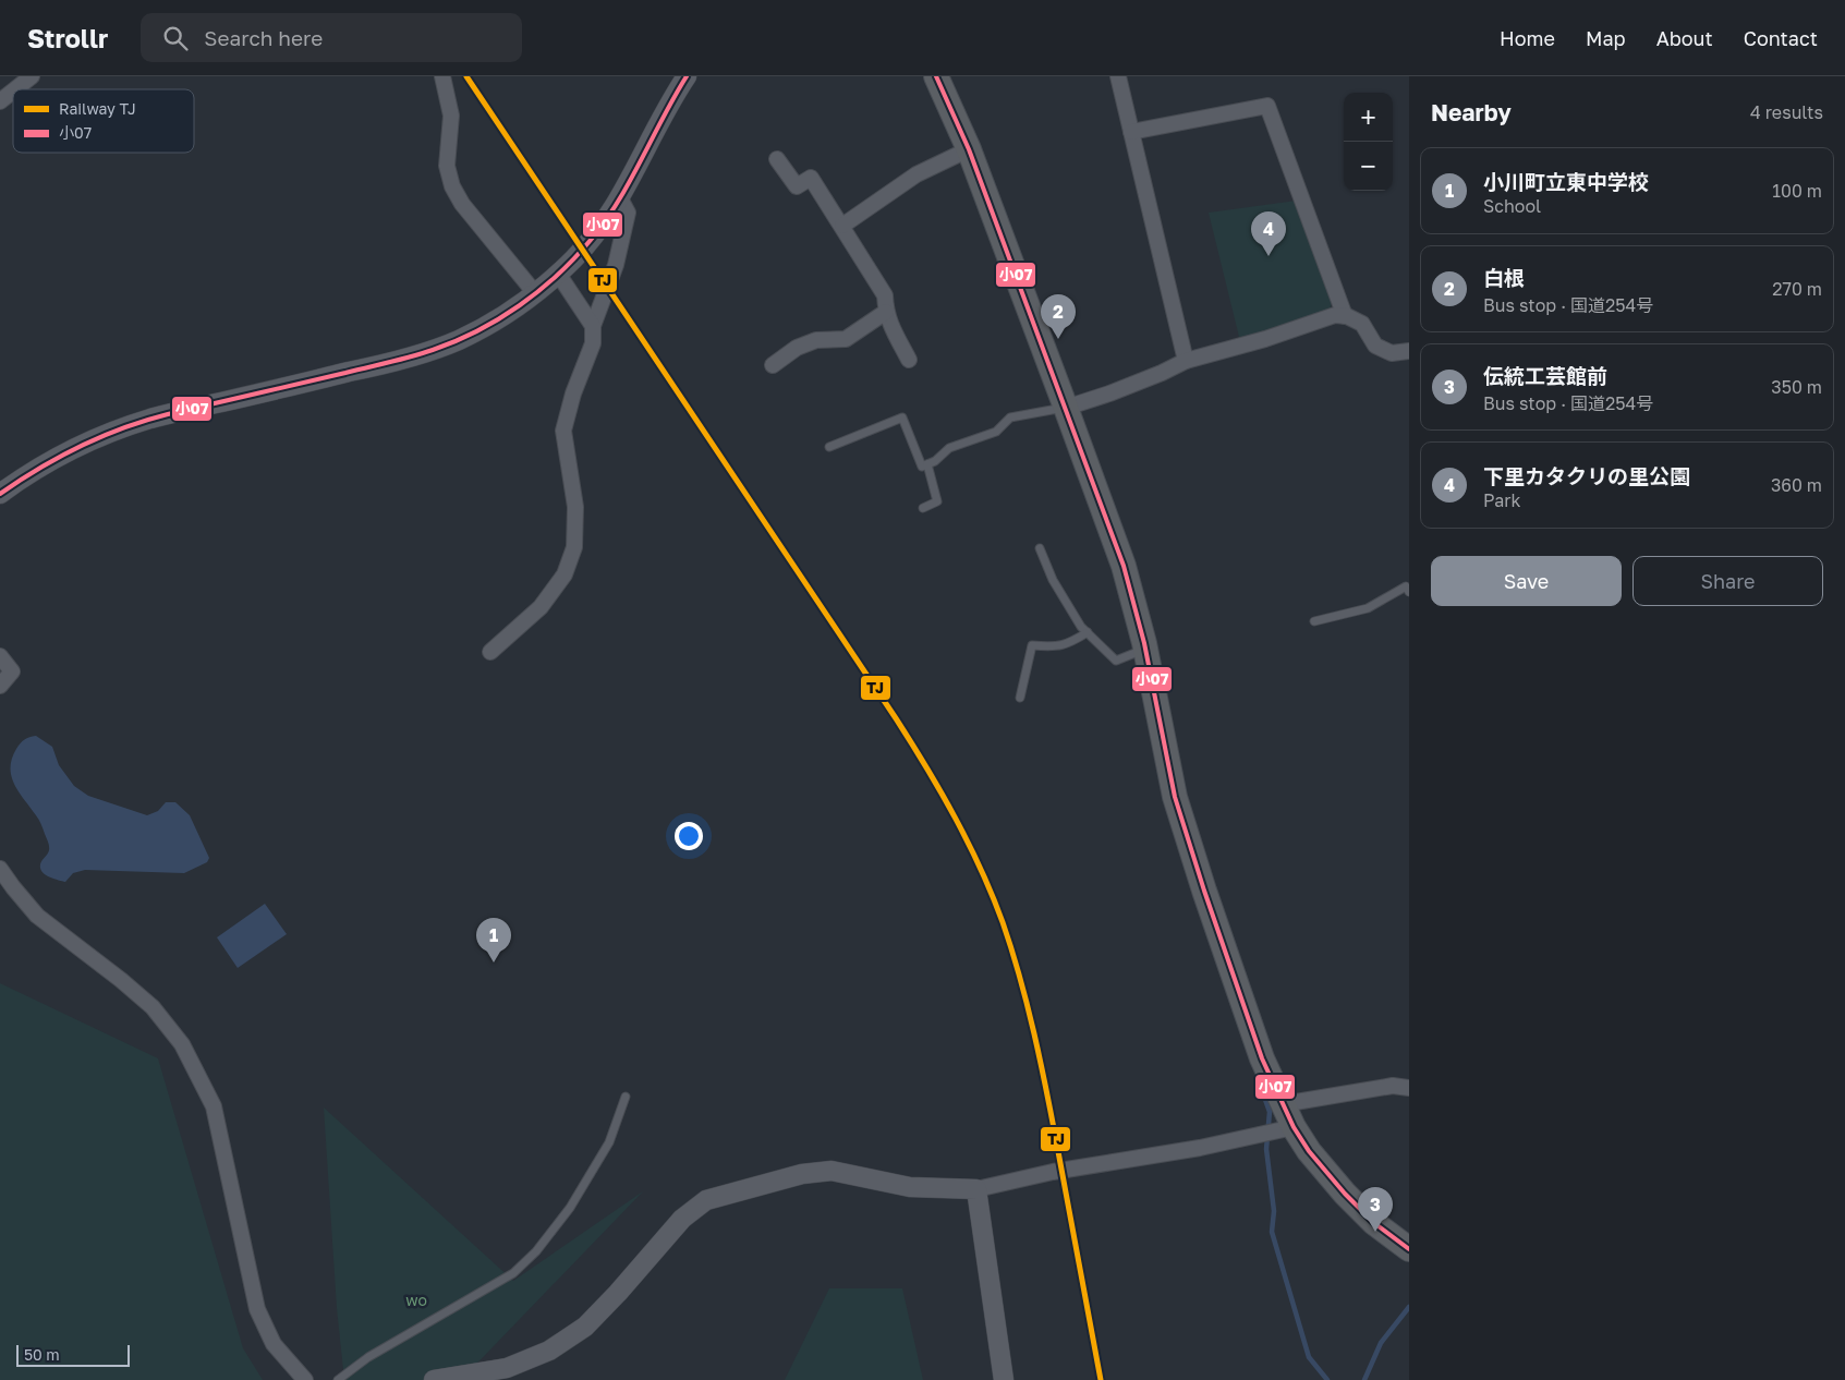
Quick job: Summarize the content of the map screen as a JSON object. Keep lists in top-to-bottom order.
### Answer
{
  "parks": ["wo"],
  "lines": ["rail line TJ", "transit line 小07"],
  "legend": ["Railway TJ", "小07"],
  "scale_bar": "50 m",
  "page": {
    "header": "Strollr",
    "search": "Search here",
    "nav": [
      "Home",
      "Map",
      "About",
      "Contact"
    ],
    "heading": ["Nearby", "4 results"],
    "map_buttons": ["+", "−"],
    "list": [
      {
        "mark": "1",
        "name": "小川町立東中学校",
        "note": "School",
        "value": "100 m"
      },
      {
        "mark": "2",
        "name": "白根",
        "note": "Bus stop · 国道254号",
        "value": "270 m"
      },
      {
        "mark": "3",
        "name": "伝統工芸館前",
        "note": "Bus stop · 国道254号",
        "value": "350 m"
      },
      {
        "mark": "4",
        "name": "下里カタクリの里公園",
        "note": "Park",
        "value": "360 m"
      }
    ],
    "pins": [
      "4",
      "2",
      "1",
      "3"
    ],
    "buttons": ["Save", "Share"],
    "scale": "50 m"
  }
}
